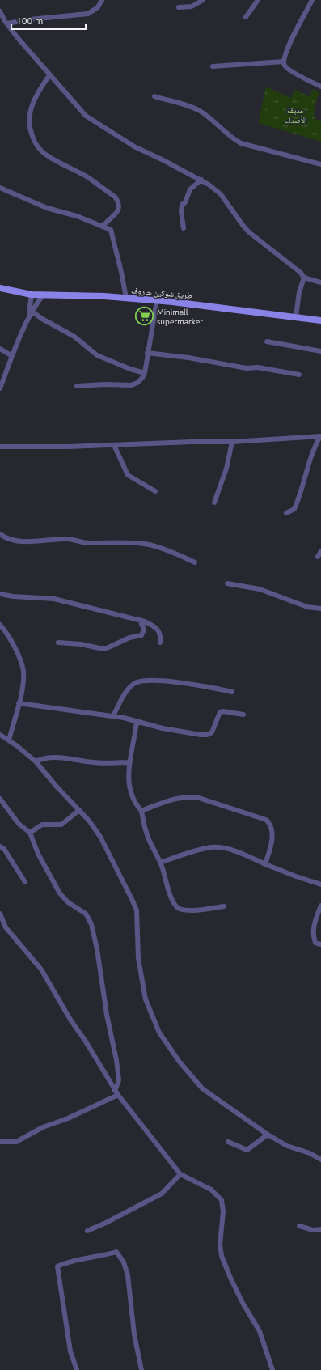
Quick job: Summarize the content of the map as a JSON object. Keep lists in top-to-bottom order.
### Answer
{
  "streets": {
    "main road": ["طريق شوكين حاروف"]
  },
  "parks": ["حديقة الأصداء"],
  "places": {
    "supermarket": ["Minimall supermarket"]
  },
  "scale_bar": "100 m"
}
